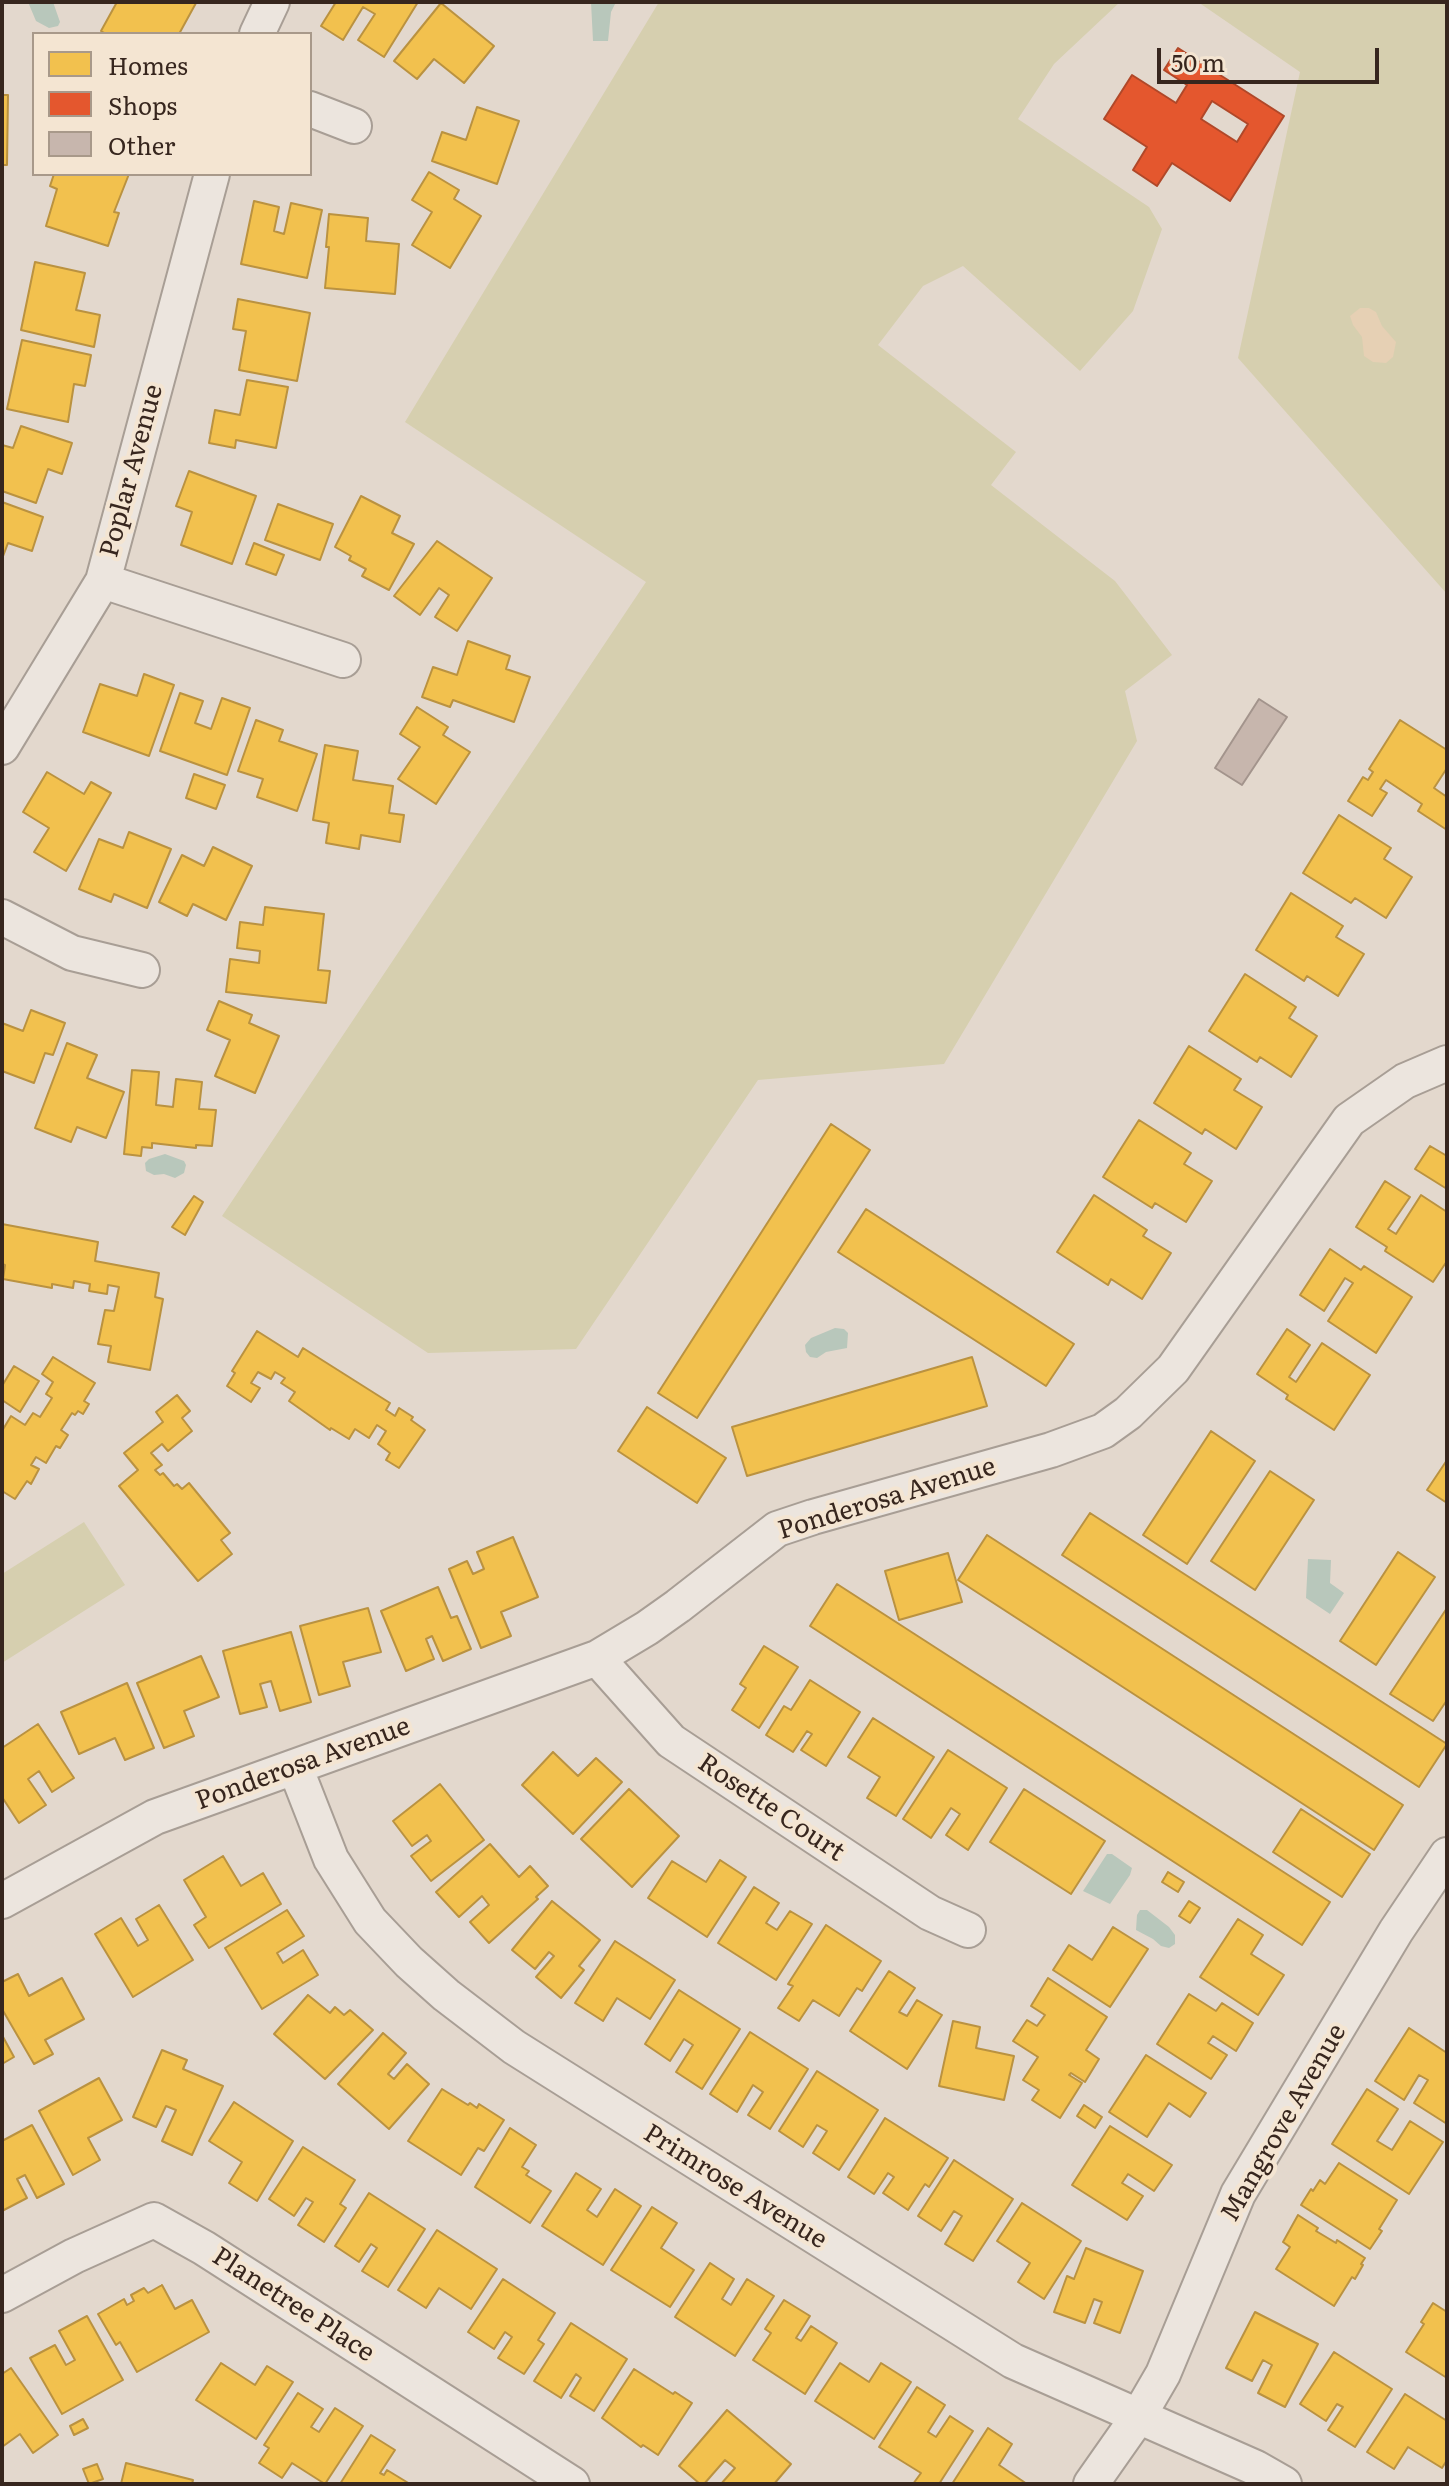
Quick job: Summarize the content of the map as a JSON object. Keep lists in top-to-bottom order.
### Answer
{
  "streets": {
    "street": [
      "Poplar Avenue",
      "Ponderosa Avenue",
      "Rosette Court",
      "Mangrove Avenue",
      "Primrose Avenue",
      "Planetree Place"
    ]
  },
  "crossings": [
    ["Ponderosa Avenue", "Rosette Court"],
    ["Ponderosa Avenue", "Primrose Avenue"],
    ["Mangrove Avenue", "Primrose Avenue"]
  ],
  "legend": ["Homes", "Shops", "Other"],
  "scale_bar": "50 m"
}
